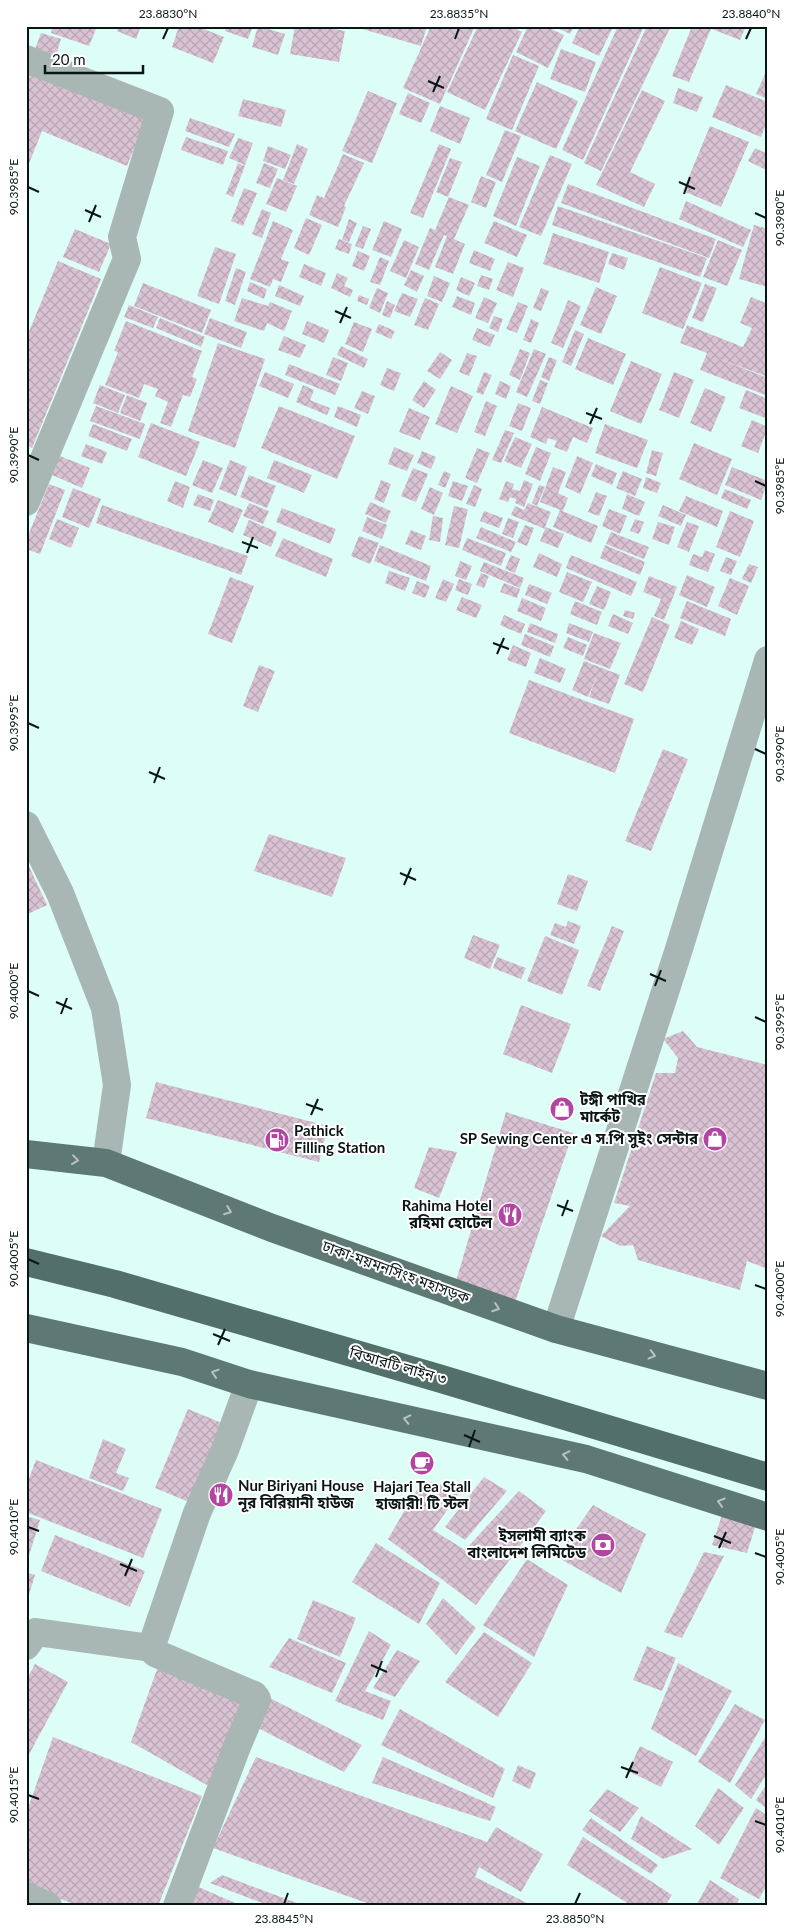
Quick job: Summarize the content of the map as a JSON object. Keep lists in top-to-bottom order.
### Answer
{
  "streets": {
    "highway": ["ঢাকা-ময়মনসিংহ মহাসড়ক", "বিআরটি লাইন ৩"]
  },
  "places": {
    "shop": ["টঙ্গী পাখির মার্কেট", "SP Sewing Center এ স.পি সুইং সেন্টার"],
    "fuel station": ["Pathick Filling Station"],
    "restaurant": ["Rahima Hotel রহিমা হোটেল", "Nur Biriyani House নূর বিরিয়ানী হাউজ"],
    "cafe": ["Hajari Tea Stall হাজারী! টি স্টল"],
    "bank": ["ইসলামী ব্যাংক বাংলাদেশ লিমিটেড"]
  },
  "scale_bar": "20 m",
  "coordinates": [
    "23.8830°N",
    "23.8835°N",
    "23.8840°N",
    "90.3985°E",
    "90.3980°E",
    "90.3990°E",
    "90.3995°E",
    "90.4000°E",
    "90.4005°E",
    "90.4010°E",
    "90.4015°E",
    "23.8845°N",
    "23.8850°N"
  ]
}
